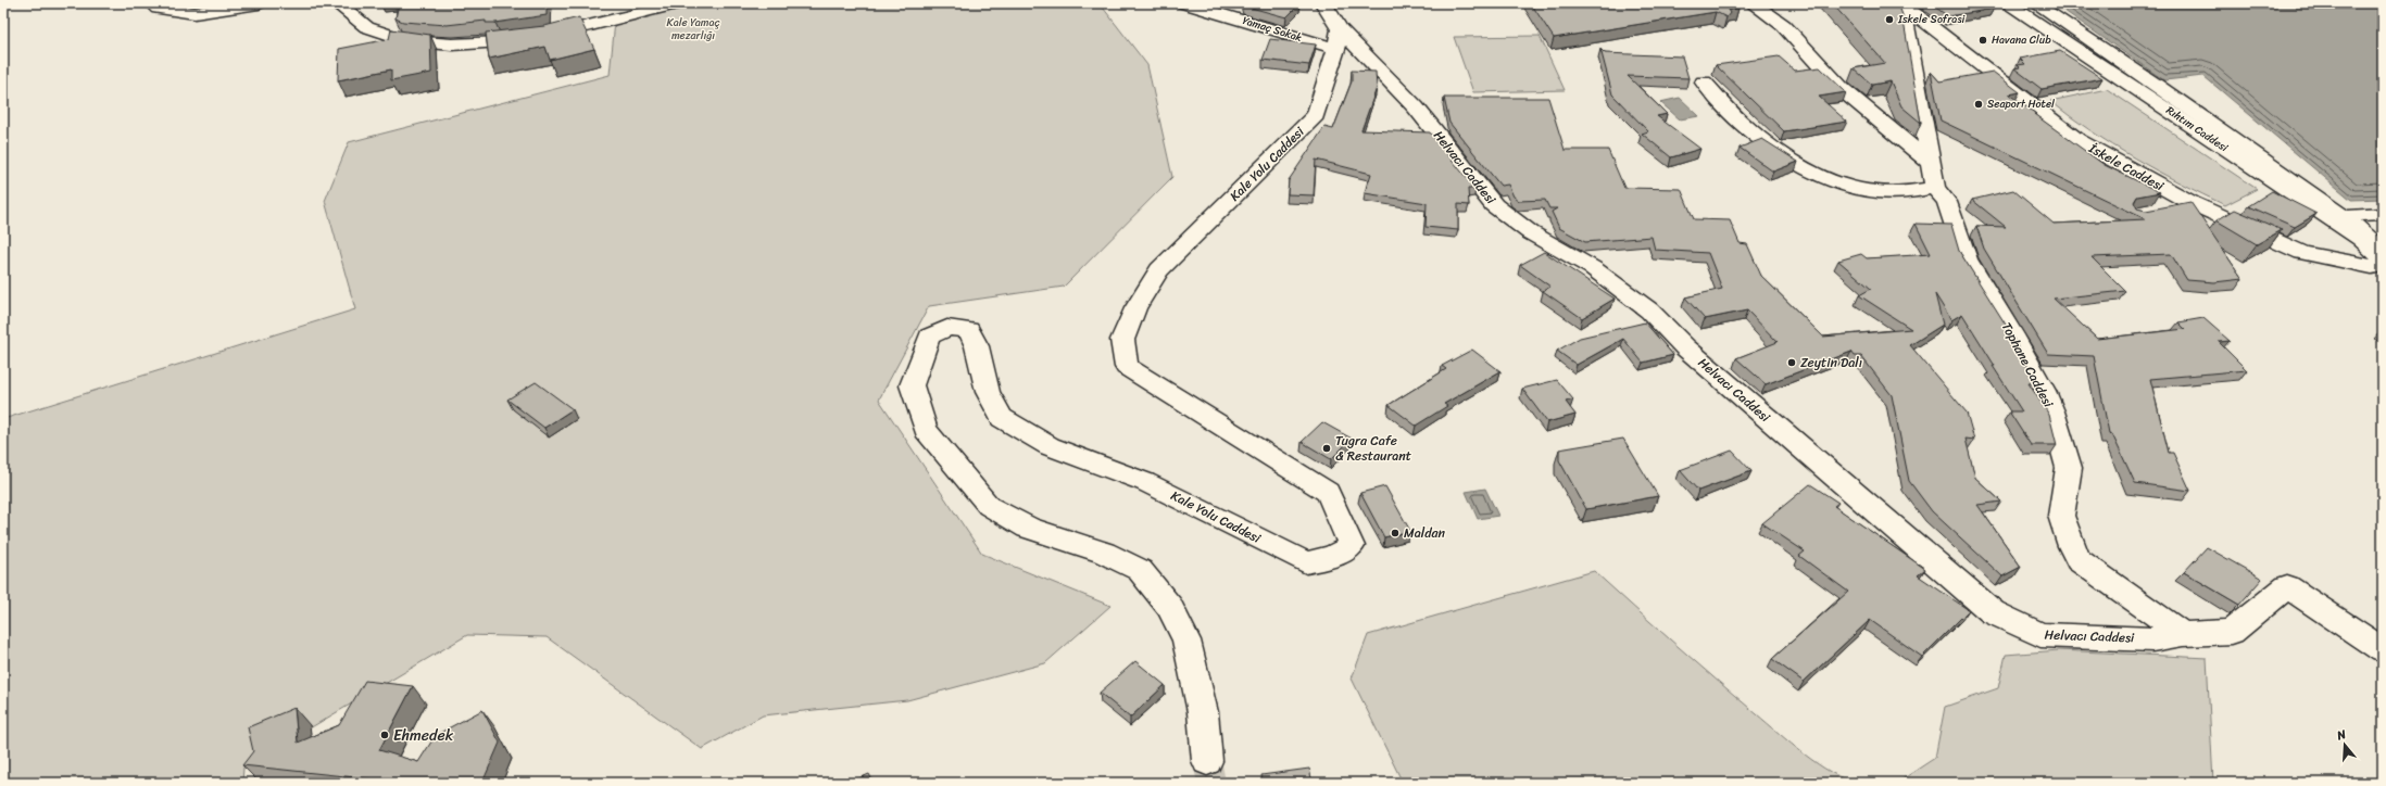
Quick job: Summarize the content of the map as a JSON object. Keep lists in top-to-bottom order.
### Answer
{
  "streets": {
    "street": [
      "Yamaç Sokak",
      "Rıhtım Caddesi",
      "Kale Yolu Caddesi",
      "Helvacı Caddesi",
      "İskele Caddesi",
      "Tophane Caddesi"
    ]
  },
  "crossings": [
    ["Yamaç Sokak", "Kale Yolu Caddesi"],
    ["Yamaç Sokak", "Helvacı Caddesi"],
    ["Rıhtım Caddesi", "İskele Caddesi"],
    ["Kale Yolu Caddesi", "Helvacı Caddesi"],
    ["Helvacı Caddesi", "Tophane Caddesi"],
    ["İskele Caddesi", "Tophane Caddesi"]
  ],
  "parks": ["Kale Yamaç mezarlığı"],
  "places": [
    "Iskele Sofrasi",
    "Havana Club",
    "Seaport Hotel",
    "Zeytin Dalı",
    "Tugra Cafe & Restaurant",
    "Maldan",
    "Ehmedek"
  ],
  "north": "top"
}
